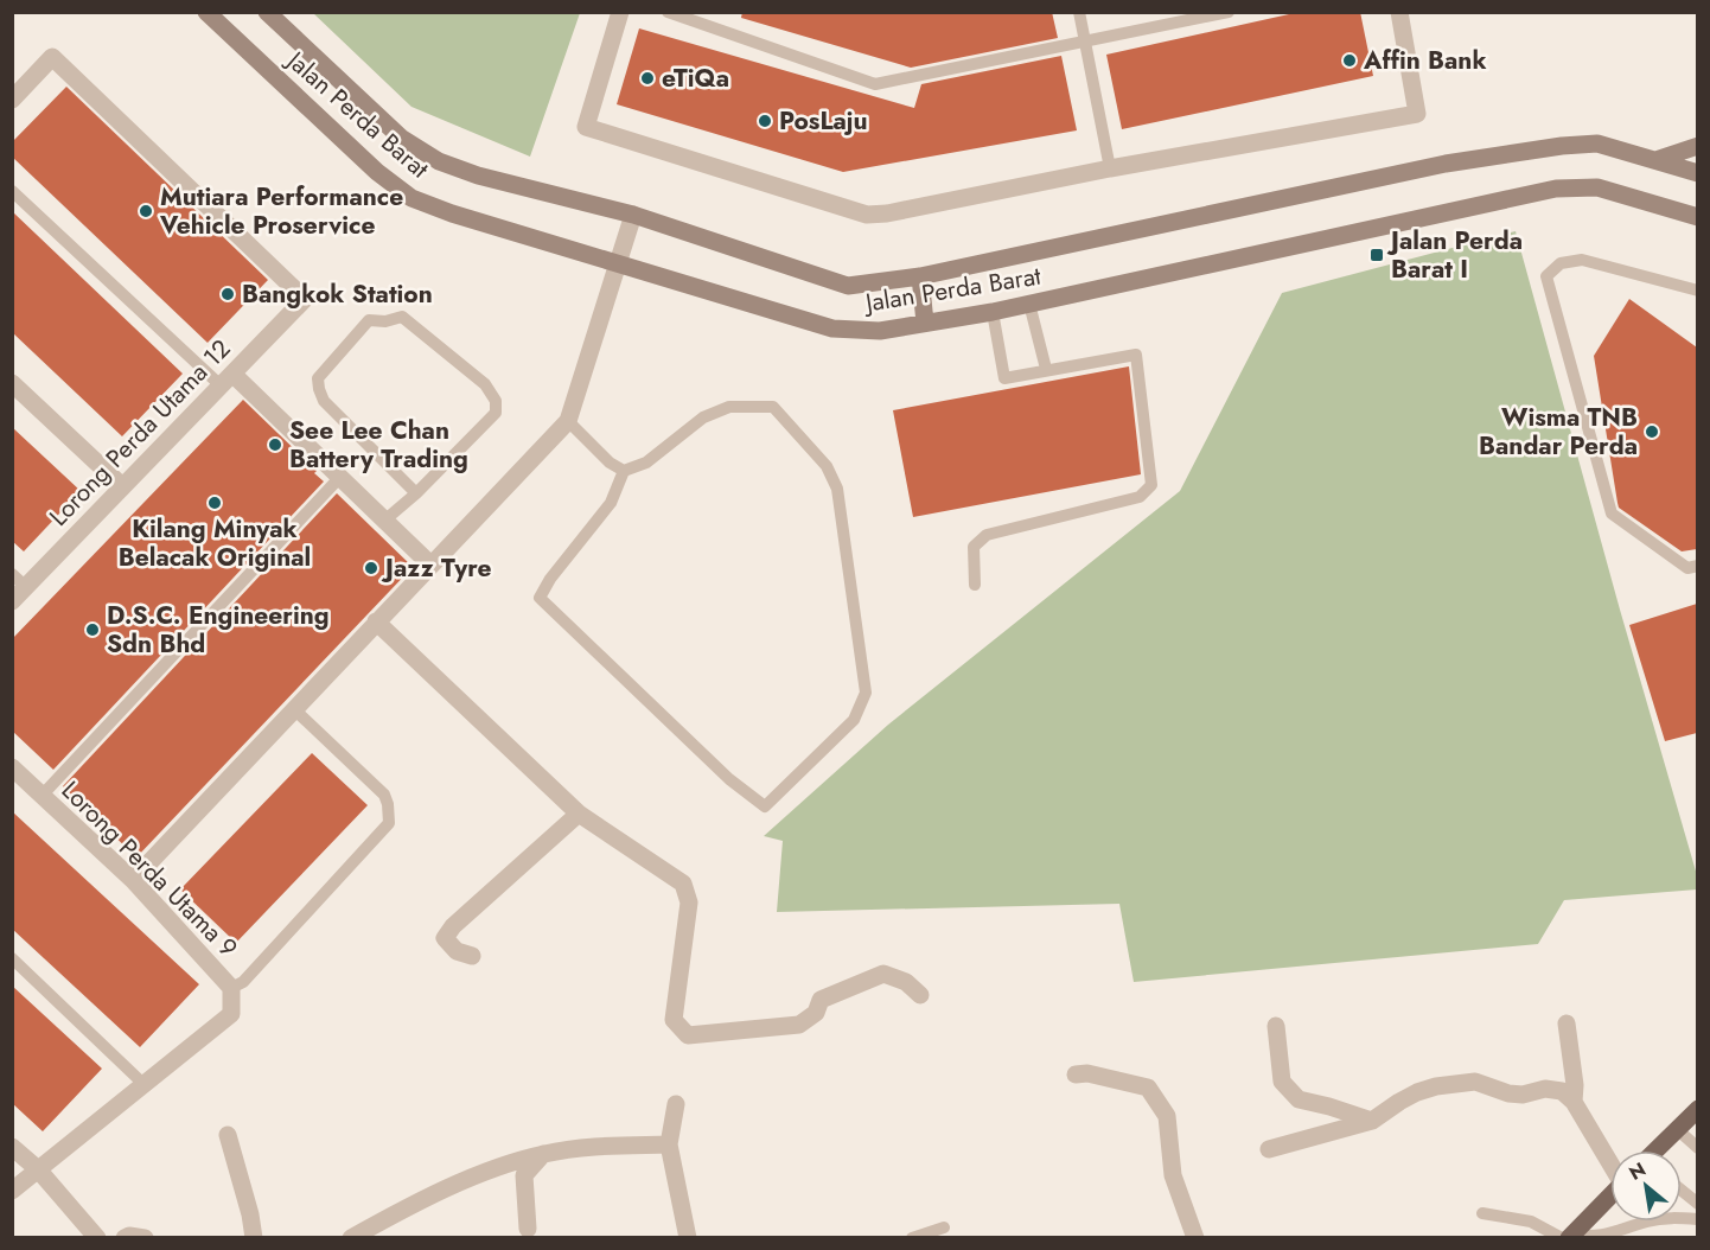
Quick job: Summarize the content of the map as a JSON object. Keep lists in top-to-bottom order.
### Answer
{
  "streets": {
    "street": ["Jalan Perda Barat", "Lorong Perda Utama 12", "Lorong Perda Utama 9"]
  },
  "places": {
    "other": [
      "Affin Bank",
      "eTiQa",
      "PosLaju",
      "Mutiara Performance Vehicle Proservice",
      "Bangkok Station",
      "Wisma TNB Bandar Perda",
      "See Lee Chan Battery Trading",
      "Kilang Minyak Belacak Original",
      "Jazz Tyre",
      "D.S.C. Engineering Sdn Bhd"
    ],
    "transit": ["Jalan Perda Barat I"]
  },
  "north": "top left"
}
